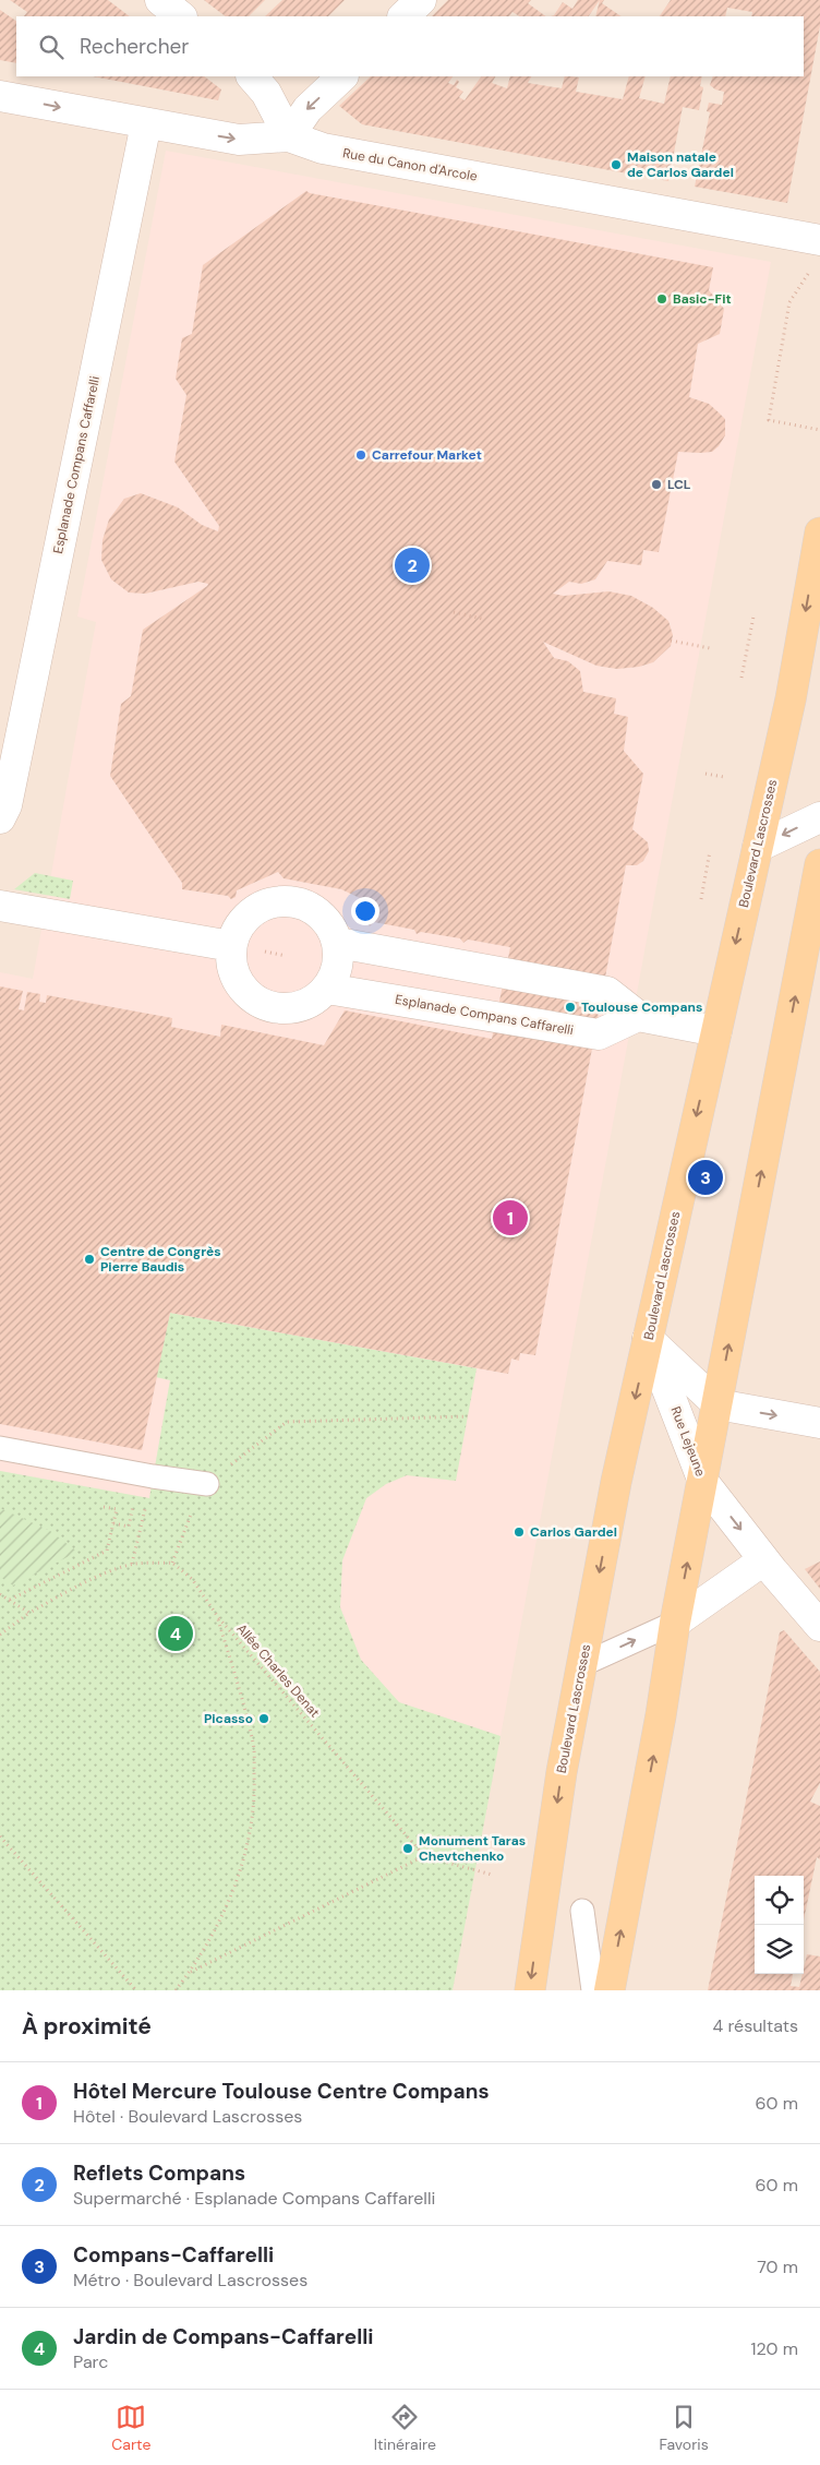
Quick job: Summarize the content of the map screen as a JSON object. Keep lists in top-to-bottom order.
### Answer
{
  "streets": {
    "main road": ["Boulevard Lascrosses"],
    "street": ["Rue du Canon d'Arcole", "Esplanade Compans Caffarelli", "Rue Lejeune"],
    "path": ["Allée Charles Denat"]
  },
  "crossings": [
    ["Rue du Canon d'Arcole", "Esplanade Compans Caffarelli"],
    ["Boulevard Lascrosses", "Rue Lejeune"]
  ],
  "one_way": ["Rue du Canon d'Arcole"],
  "places": [
    "Maison natale de Carlos Gardel",
    "Basic-Fit",
    "Carrefour Market",
    "LCL",
    "Toulouse Compans",
    "Centre de Congrès Pierre Baudis",
    "Carlos Gardel",
    "Picasso",
    "Monument Taras Chevtchenko"
  ],
  "page": {
    "search": "Rechercher",
    "pins": [
      "2",
      "3",
      "1",
      "4"
    ],
    "heading": ["À proximité", "4 résultats"],
    "list": [
      {
        "mark": "1",
        "name": "Hôtel Mercure Toulouse Centre Compans",
        "note": "Hôtel · Boulevard Lascrosses",
        "value": "60 m"
      },
      {
        "mark": "2",
        "name": "Reflets Compans",
        "note": "Supermarché · Esplanade Compans Caffarelli",
        "value": "60 m"
      },
      {
        "mark": "3",
        "name": "Compans-Caffarelli",
        "note": "Métro · Boulevard Lascrosses",
        "value": "70 m"
      },
      {
        "mark": "4",
        "name": "Jardin de Compans-Caffarelli",
        "note": "Parc",
        "value": "120 m"
      }
    ],
    "nav": ["Carte", "Itinéraire", "Favoris"]
  }
}
